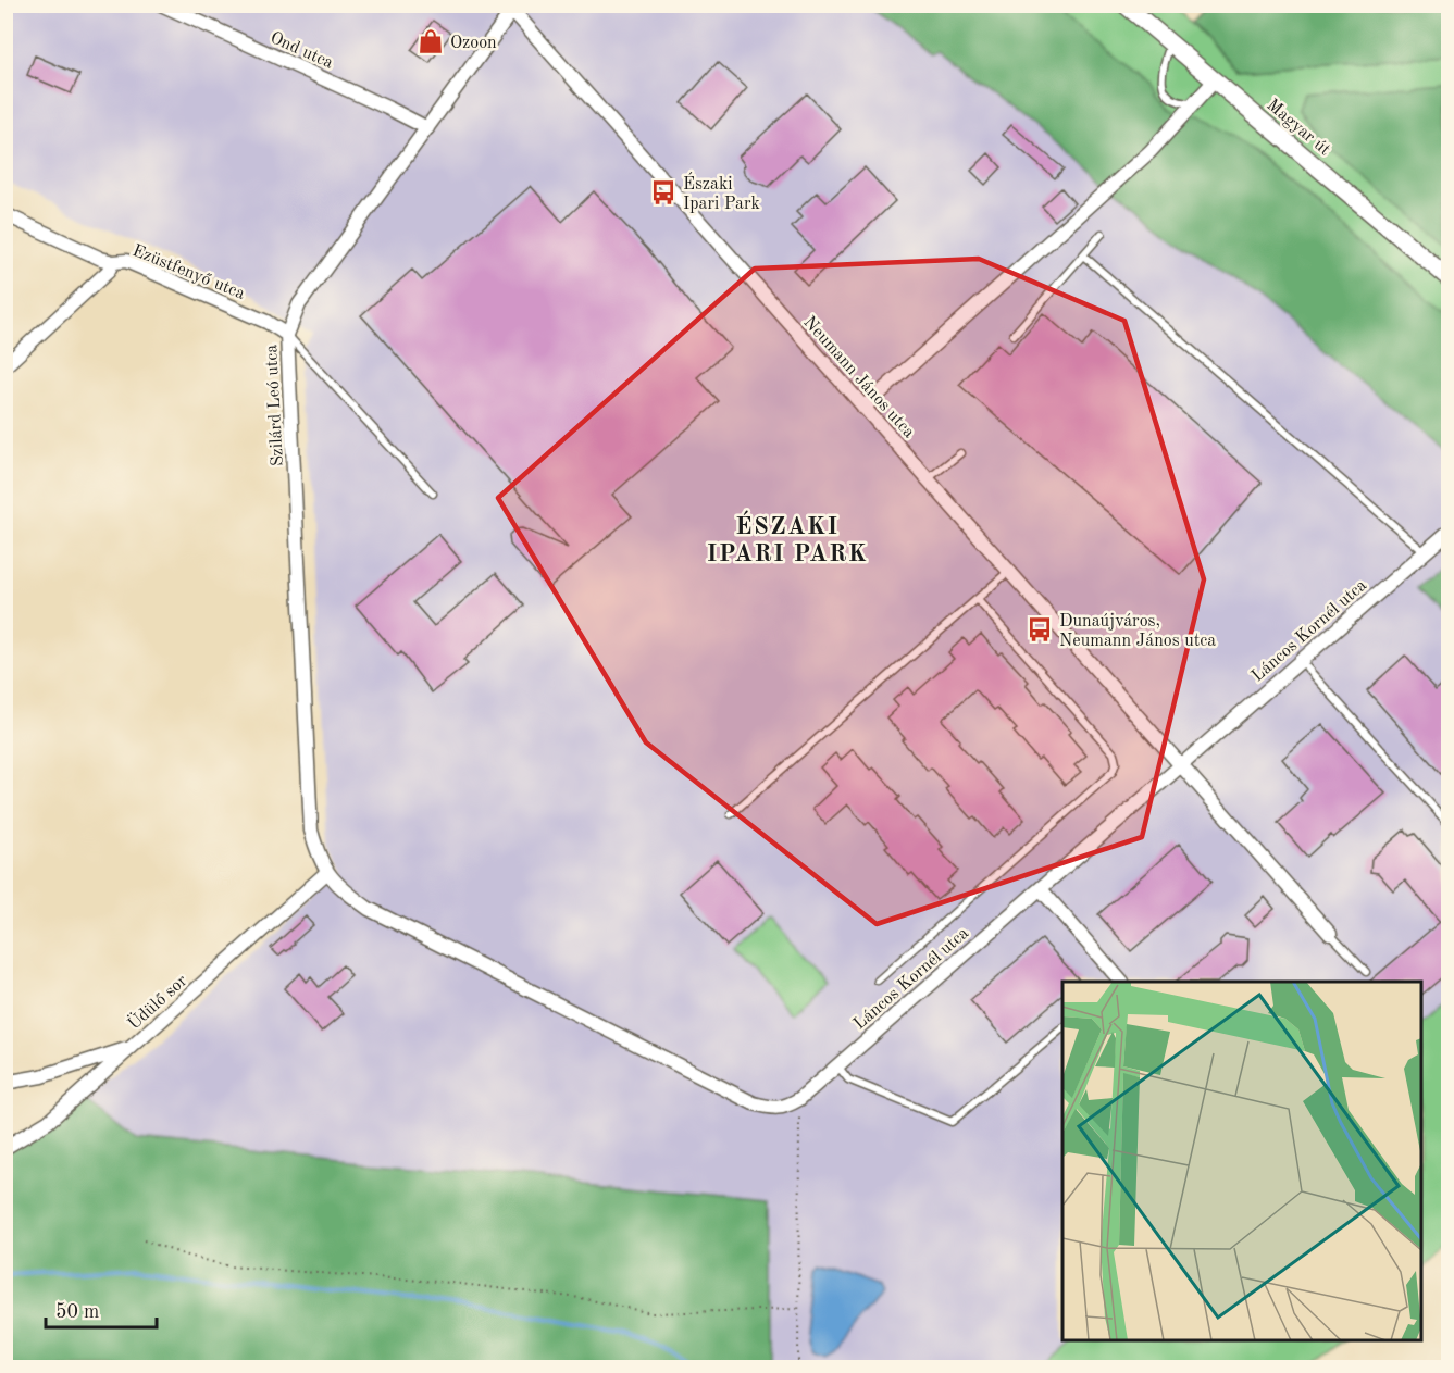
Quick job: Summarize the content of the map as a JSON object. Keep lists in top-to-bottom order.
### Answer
{
  "streets": {
    "street": [
      "Ond utca",
      "Magyar út",
      "Ezüstfenyő utca",
      "Neumann János utca",
      "Szilárd Leó utca",
      "Láncos Kornél utca",
      "Üdülő sor"
    ]
  },
  "crossings": [
    ["Ond utca", "Szilárd Leó utca"],
    ["Ezüstfenyő utca", "Szilárd Leó utca"],
    ["Neumann János utca", "Szilárd Leó utca"],
    ["Neumann János utca", "Láncos Kornél utca"],
    ["Szilárd Leó utca", "Láncos Kornél utca"],
    ["Szilárd Leó utca", "Üdülő sor"],
    ["Láncos Kornél utca", "Üdülő sor"]
  ],
  "districts": ["ÉSZAKI IPARI PARK"],
  "places": {
    "shop": ["Ozoon"],
    "bus stop": ["Északi Ipari Park", "Dunaújváros, Neumann János utca"]
  },
  "scale_bar": "50 m"
}
